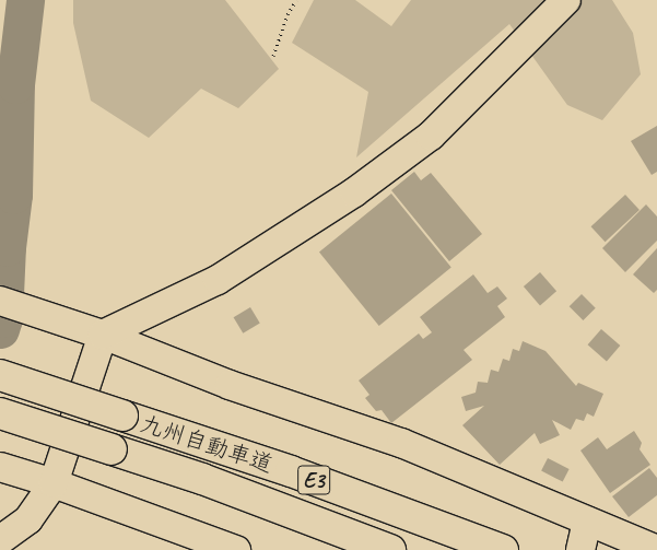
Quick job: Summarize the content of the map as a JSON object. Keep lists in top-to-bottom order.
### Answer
{
  "streets": {
    "highway": ["九州自動車道", "E3"]
  }
}
